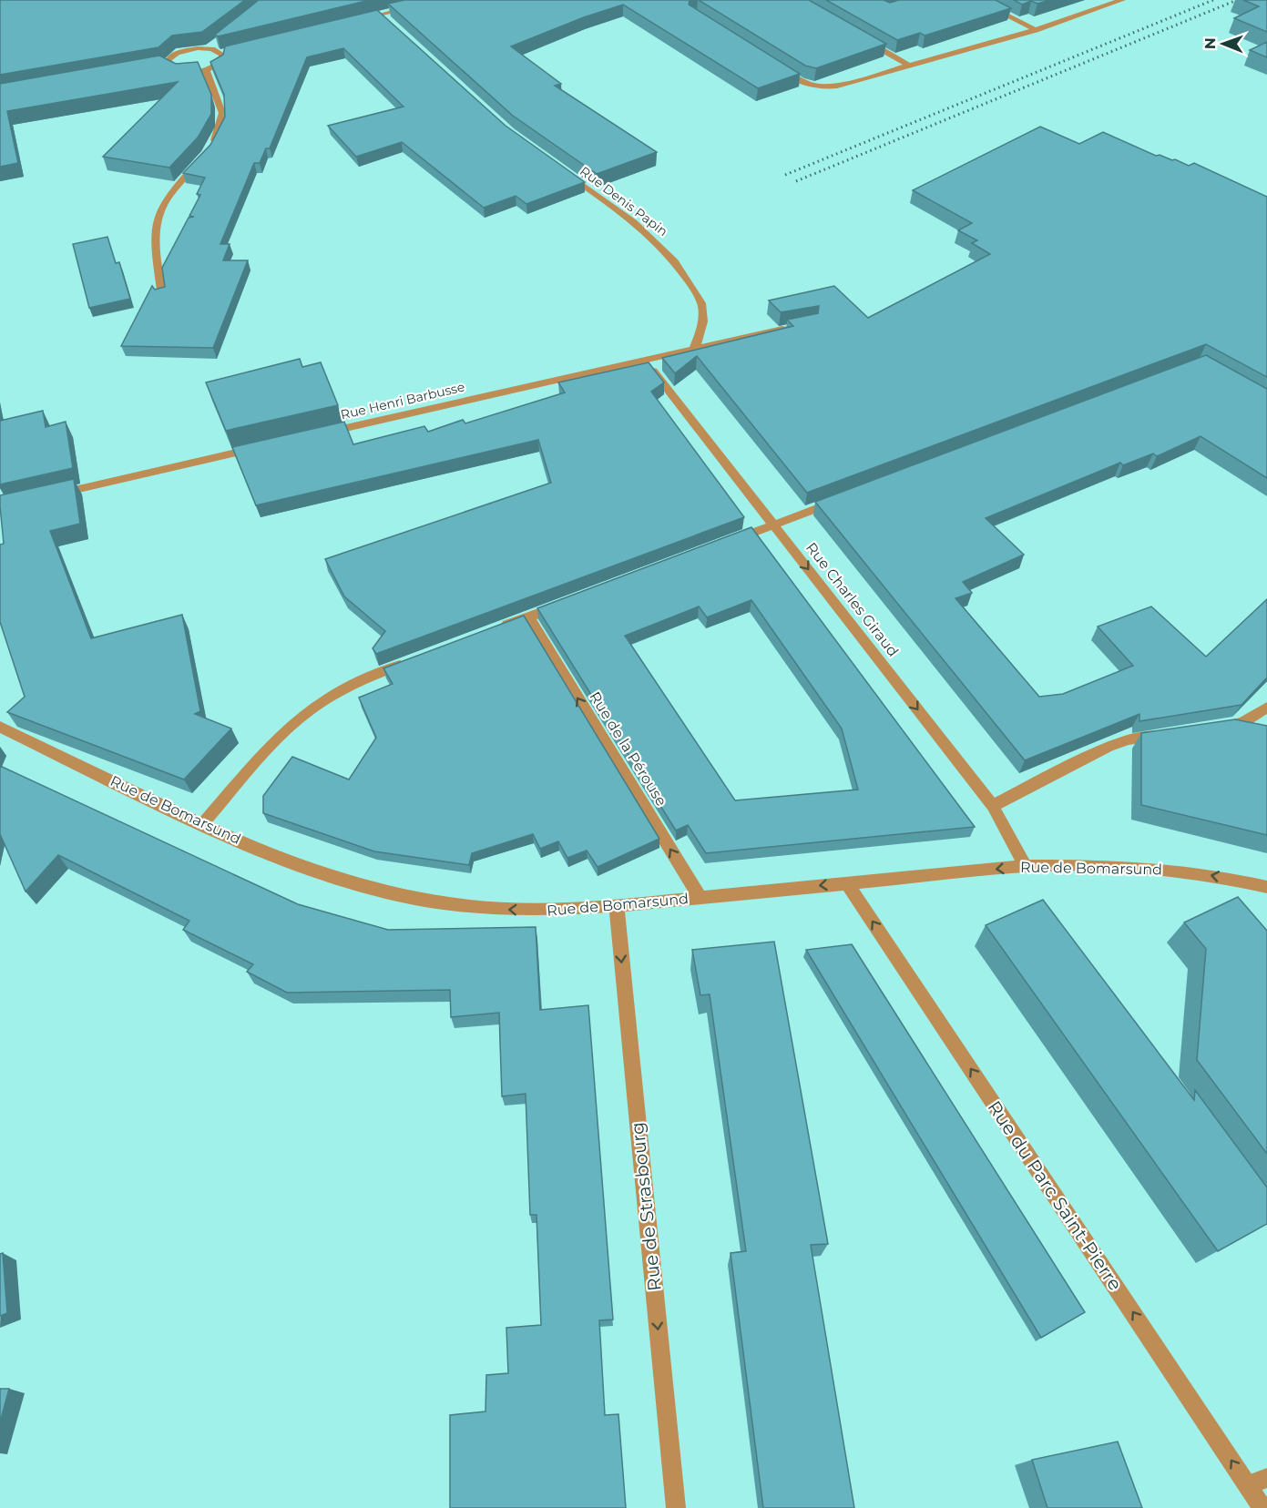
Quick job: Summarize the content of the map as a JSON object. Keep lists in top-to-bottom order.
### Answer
{
  "streets": {
    "street": [
      "Rue Denis Papin",
      "Rue Henri Barbusse",
      "Rue Charles Giraud",
      "Rue de la Pérouse",
      "Rue de Bomarsund",
      "Rue du Parc Saint-Pierre",
      "Rue de Strasbourg"
    ]
  },
  "crossings": [
    ["Rue Denis Papin", "Rue Henri Barbusse"],
    ["Rue Henri Barbusse", "Rue Charles Giraud"],
    ["Rue Charles Giraud", "Rue de Bomarsund"],
    ["Rue de la Pérouse", "Rue de Bomarsund"],
    ["Rue de Bomarsund", "Rue du Parc Saint-Pierre"],
    ["Rue de Bomarsund", "Rue de Strasbourg"]
  ],
  "one_way": [
    "Rue Charles Giraud",
    "Rue de la Pérouse",
    "Rue de Bomarsund",
    "Rue du Parc Saint-Pierre",
    "Rue de Strasbourg"
  ],
  "north": "left"
}
